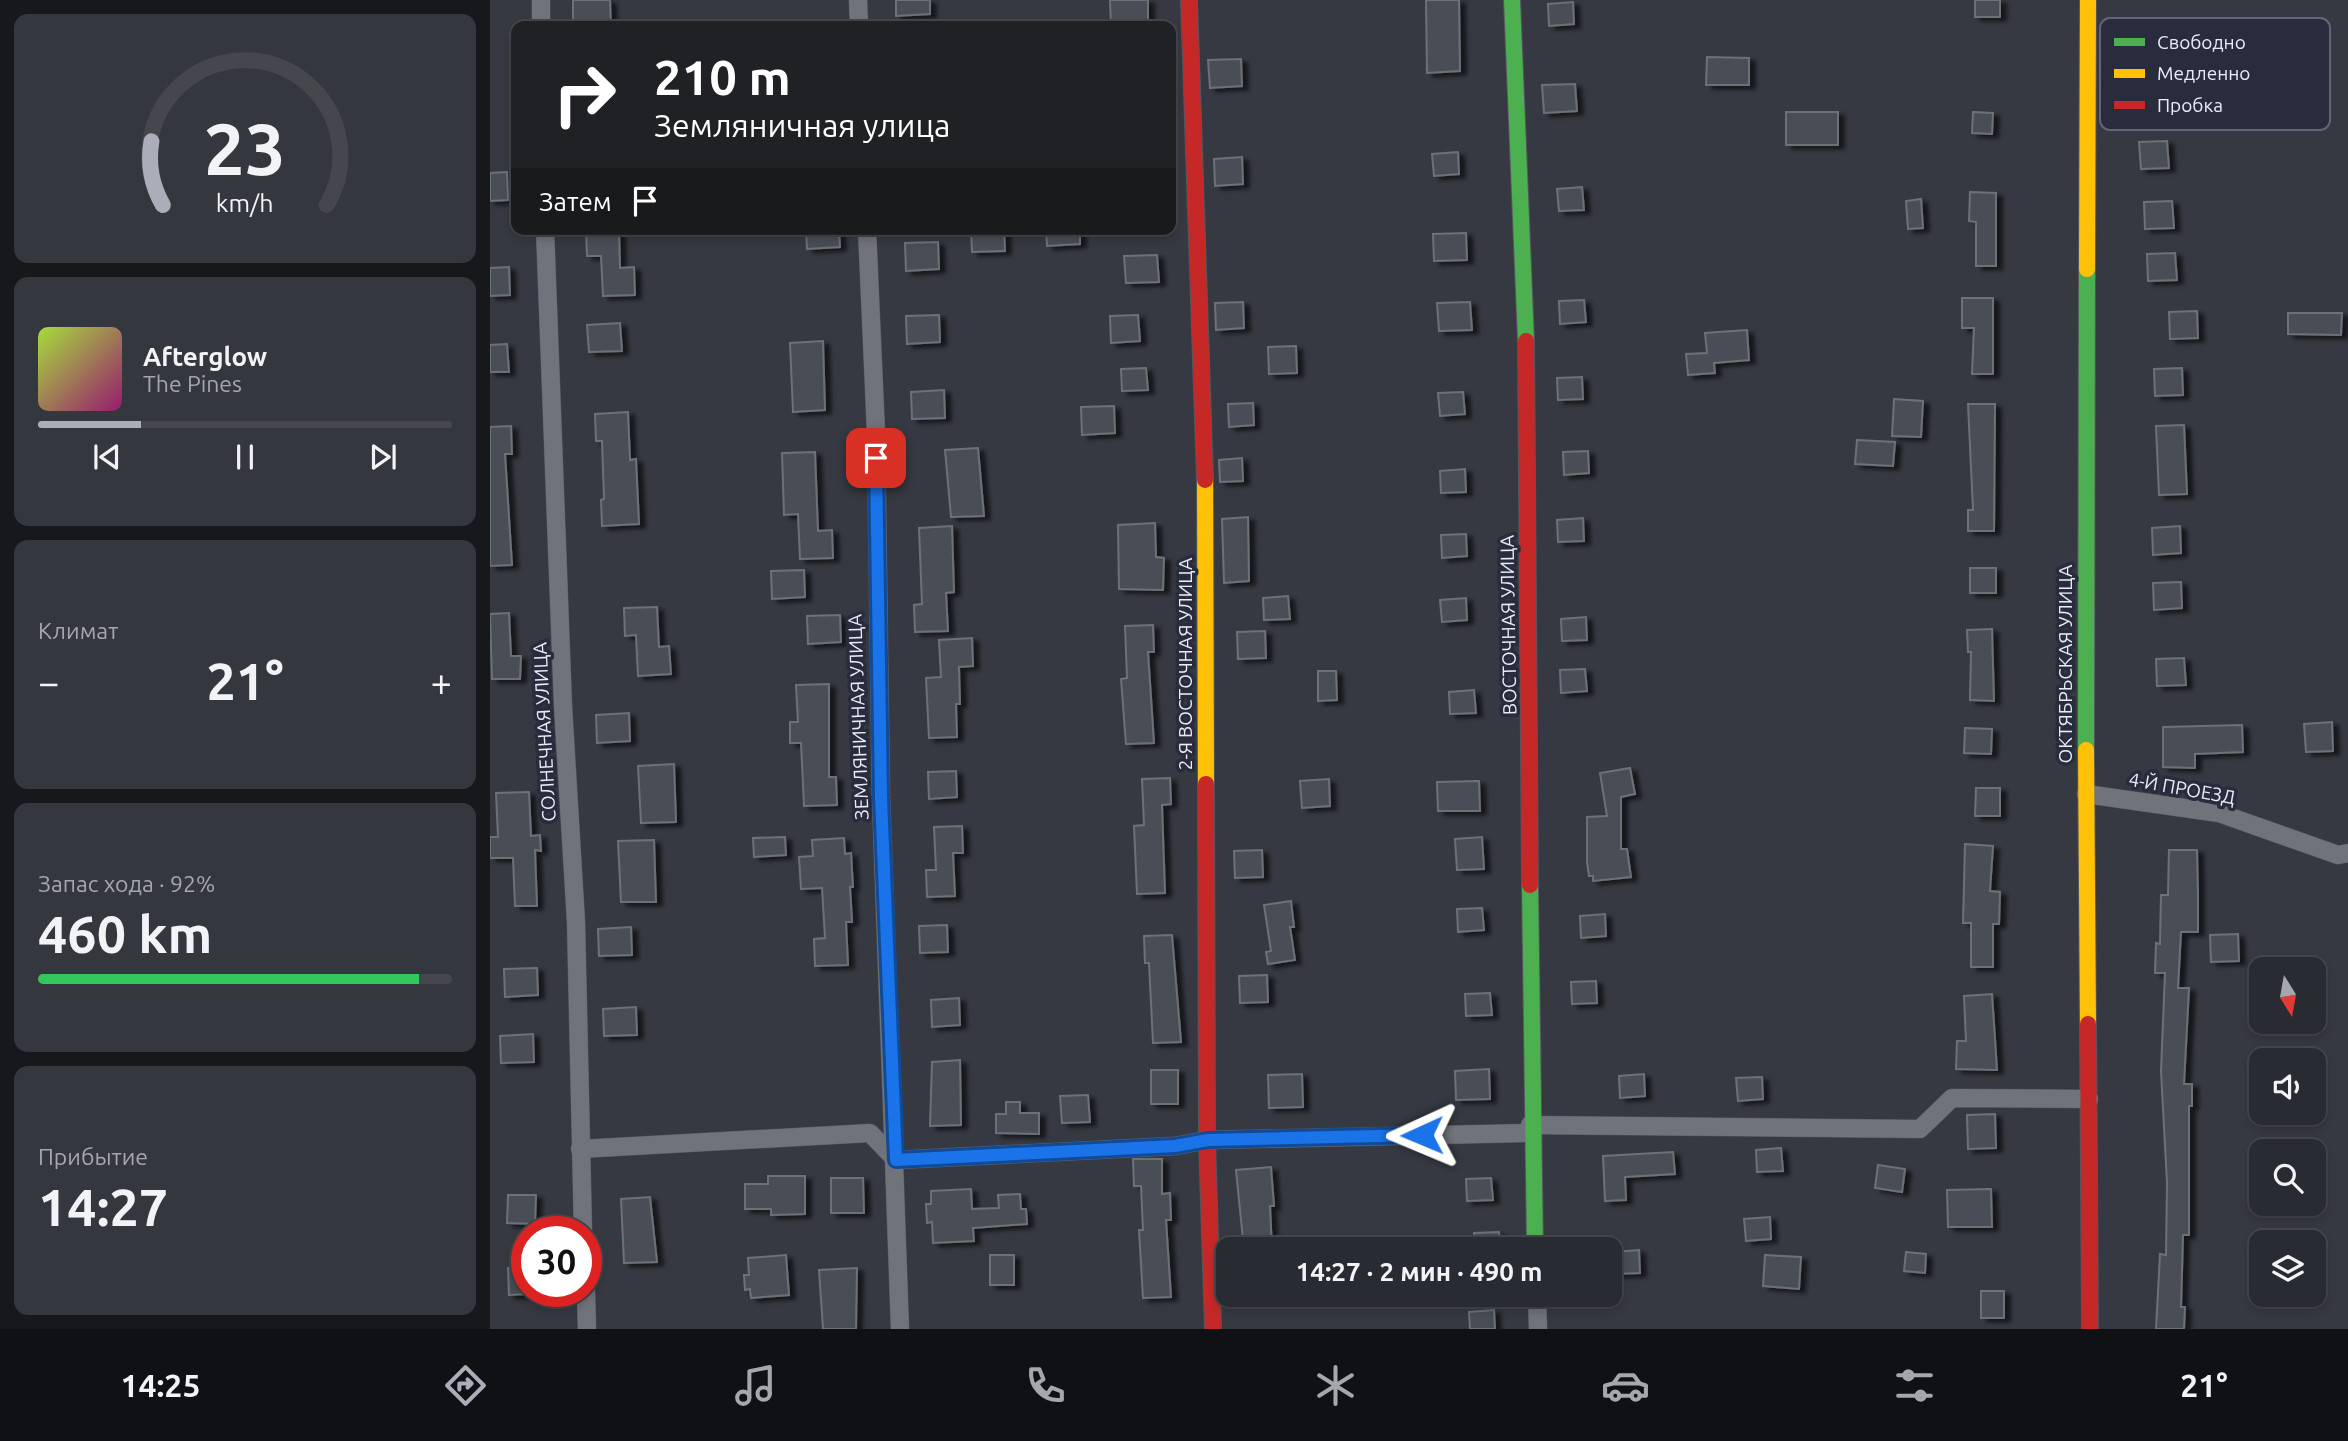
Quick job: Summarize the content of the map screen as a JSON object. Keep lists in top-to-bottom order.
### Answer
{
  "streets": {
    "street": [
      "ВОСТОЧНАЯ УЛИЦА",
      "2-Я ВОСТОЧНАЯ УЛИЦА",
      "ОКТЯБРЬСКАЯ УЛИЦА",
      "ЗЕМЛЯНИЧНАЯ УЛИЦА",
      "СОЛНЕЧНАЯ УЛИЦА",
      "4-Й ПРОЕЗД"
    ]
  },
  "crossings": [
    ["ОКТЯБРЬСКАЯ УЛИЦА", "4-Й ПРОЕЗД"]
  ],
  "legend": ["Свободно", "Медленно", "Пробка"],
  "north": "bottom",
  "page": {
    "turn": ["210 m", "Земляничная улица"],
    "then": "Затем",
    "song": ["Afterglow", "The Pines"],
    "tile": [
      "Климат",
      ["Запас хода · 92%", "460 km"],
      ["Прибытие", "14:27"]
    ],
    "heat": ["−", "21°", "+"],
    "limit": "30",
    "trip": "14:27 · 2 мин · 490 m",
    "tabs": ["14:25", "21°"],
    "gauge": ["23", "km/h"]
  }
}
